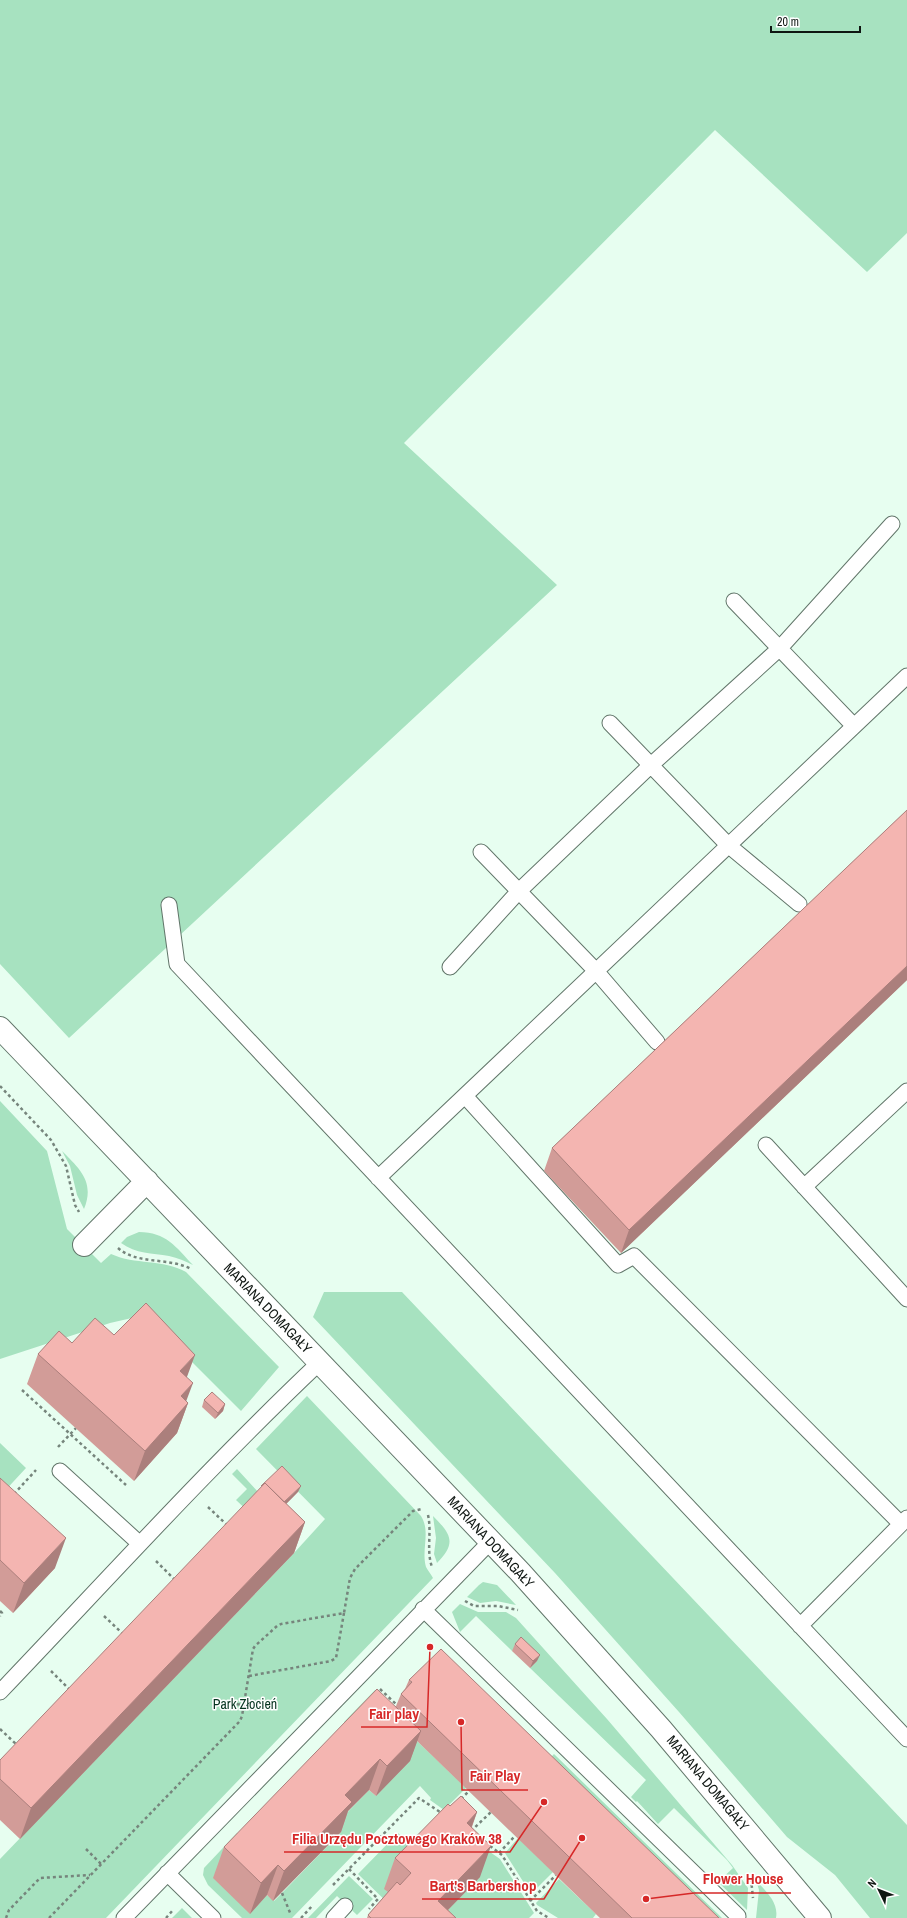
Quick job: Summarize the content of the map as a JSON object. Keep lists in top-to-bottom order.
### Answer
{
  "streets": {
    "street": ["MARIANA DOMAGAŁY"]
  },
  "parks": ["Park Złocień"],
  "places": [
    "Fair play",
    "Fair Play",
    "Filia Urzędu Pocztowego Kraków 38",
    "Bart's Barbershop",
    "Flower House"
  ],
  "scale_bar": "20 m",
  "north": "top left"
}
